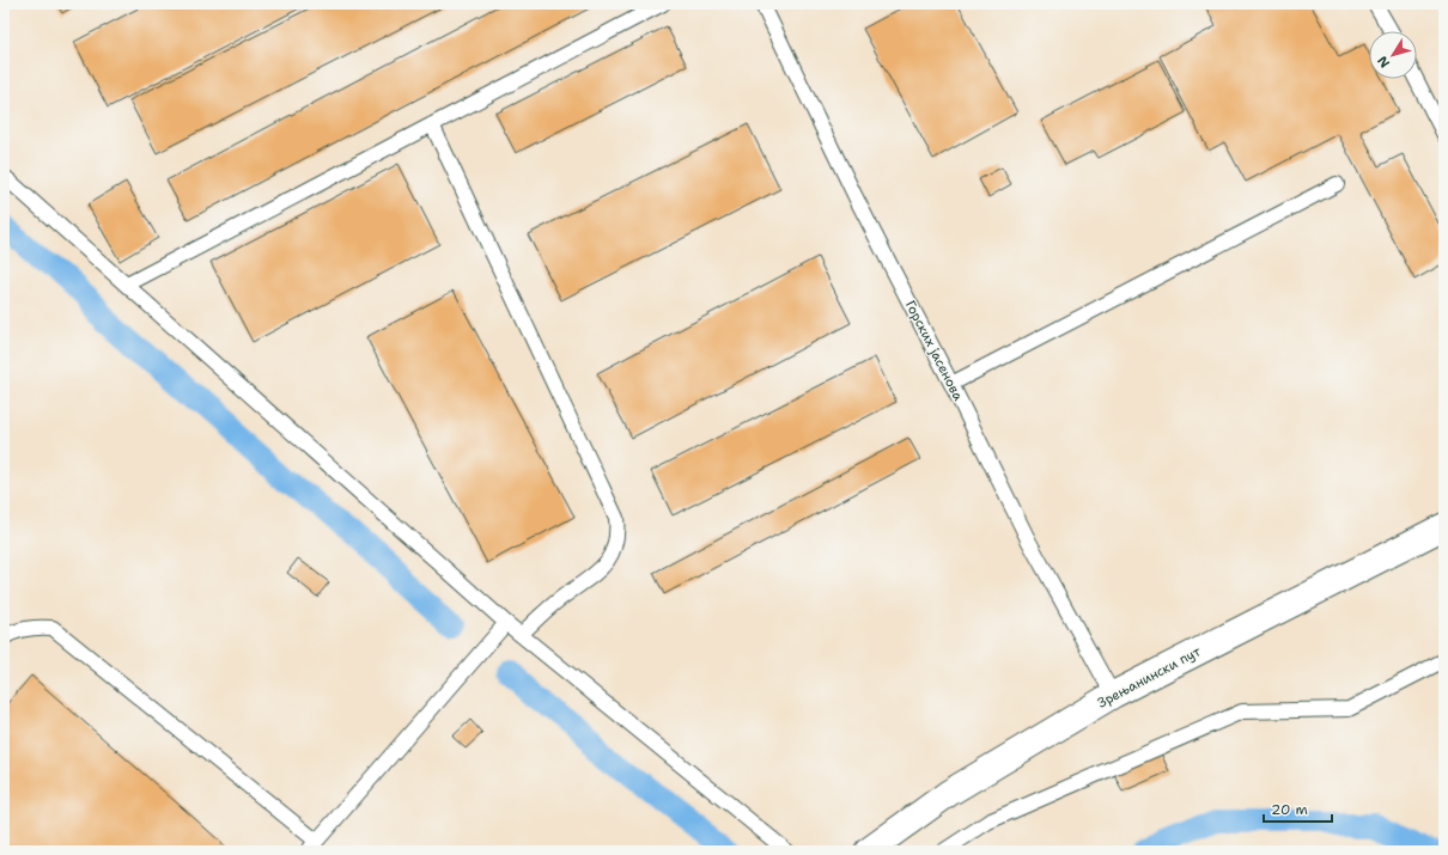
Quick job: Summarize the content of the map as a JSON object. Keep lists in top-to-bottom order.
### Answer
{
  "streets": {
    "main road": ["Зрењанински пут"],
    "lane": ["Горских јасенова"]
  },
  "crossings": [
    ["Горских јасенова", "Зрењанински пут"]
  ],
  "scale_bar": "20 m",
  "north": "bottom left"
}
